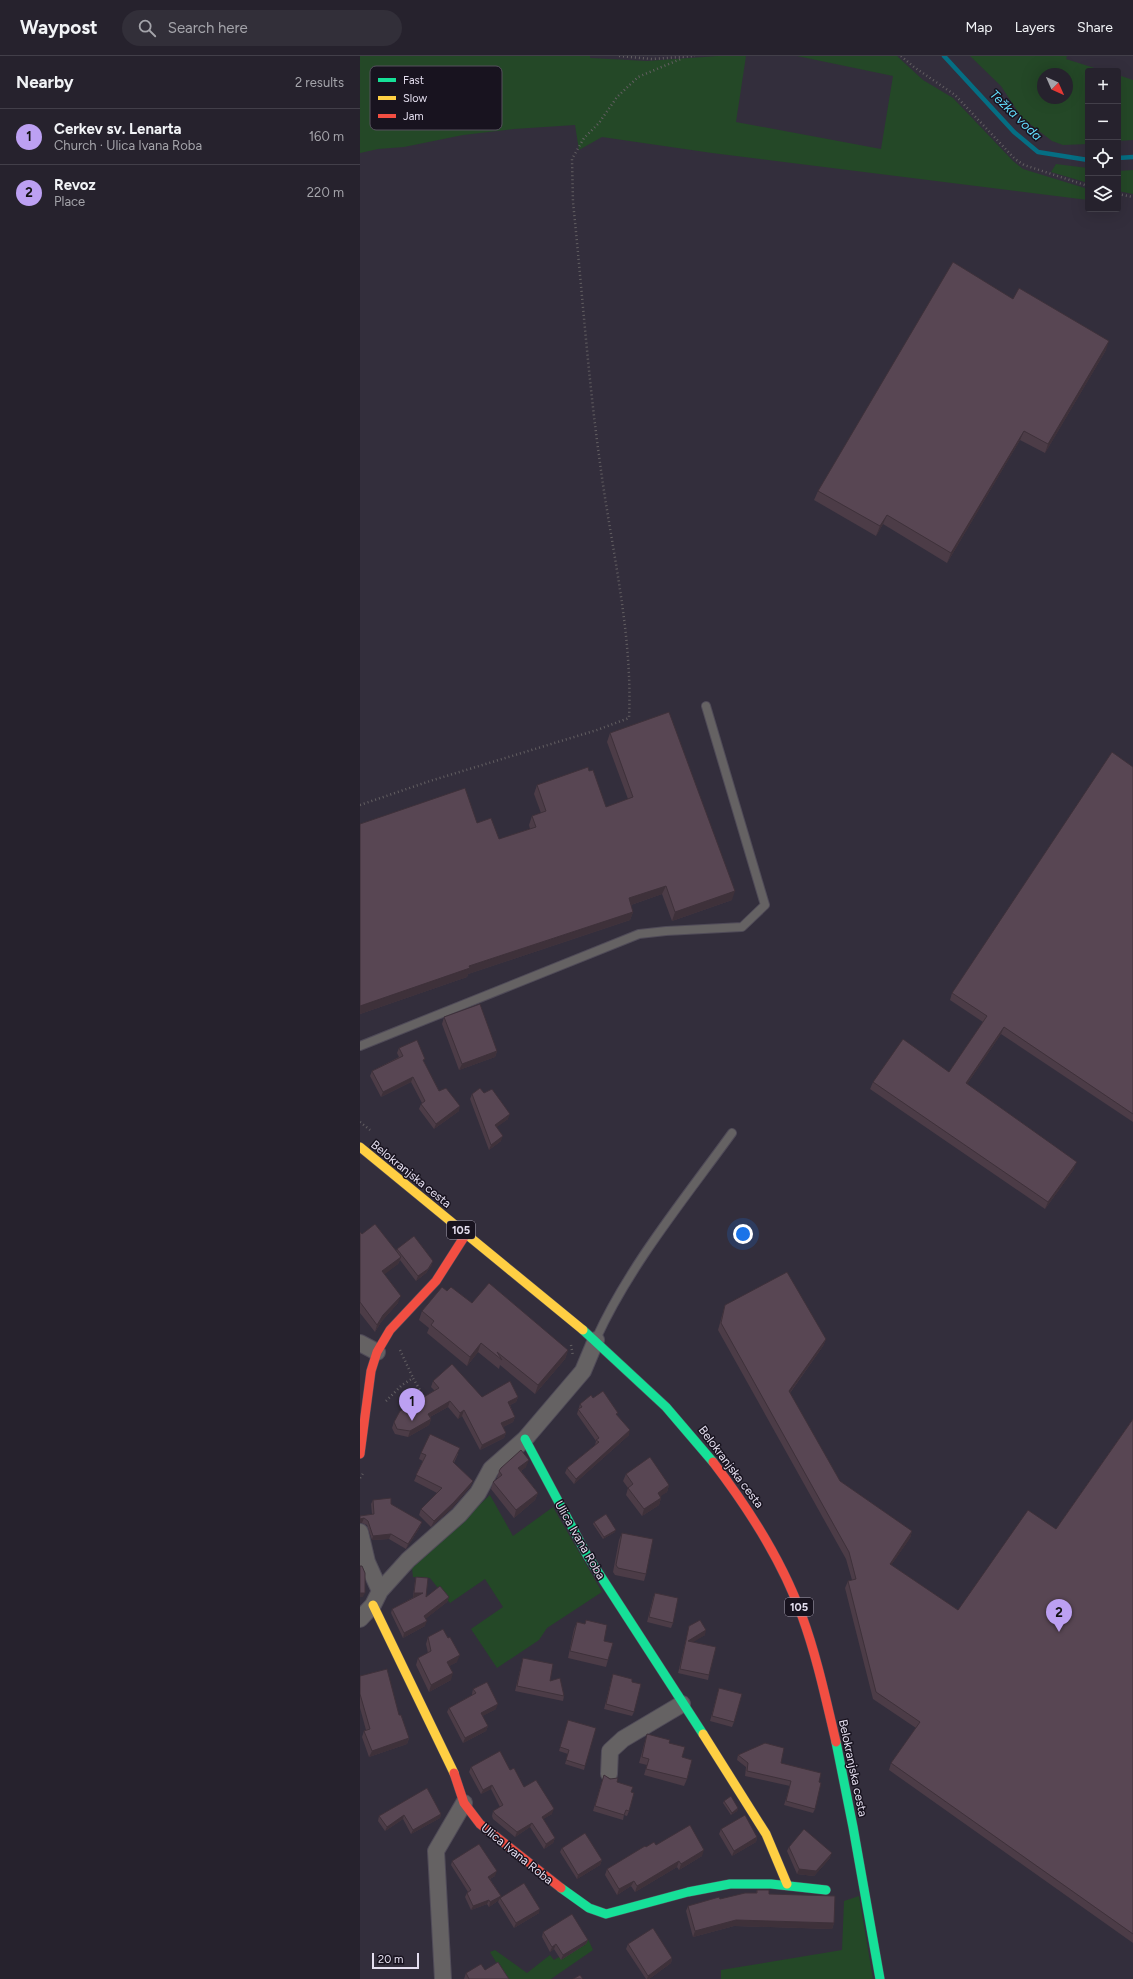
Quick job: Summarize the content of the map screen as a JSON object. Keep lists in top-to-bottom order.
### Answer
{
  "streets": {
    "street": ["Belokranjska cesta", "105", "Ulica Ivana Roba"]
  },
  "water": ["Težka voda"],
  "legend": ["Fast", "Slow", "Jam"],
  "scale_bar": "20 m",
  "north": "bottom right",
  "page": {
    "header": "Waypost",
    "search": "Search here",
    "nav": ["Map", "Layers", "Share"],
    "heading": ["Nearby", "2 results"],
    "map_buttons": ["+", "−"],
    "list": [
      {
        "mark": "1",
        "name": "Cerkev sv. Lenarta",
        "note": "Church · Ulica Ivana Roba",
        "value": "160 m"
      },
      {
        "mark": "2",
        "name": "Revoz",
        "note": "Place",
        "value": "220 m"
      }
    ],
    "pins": ["1", "2"],
    "scale": "20 m"
  }
}
